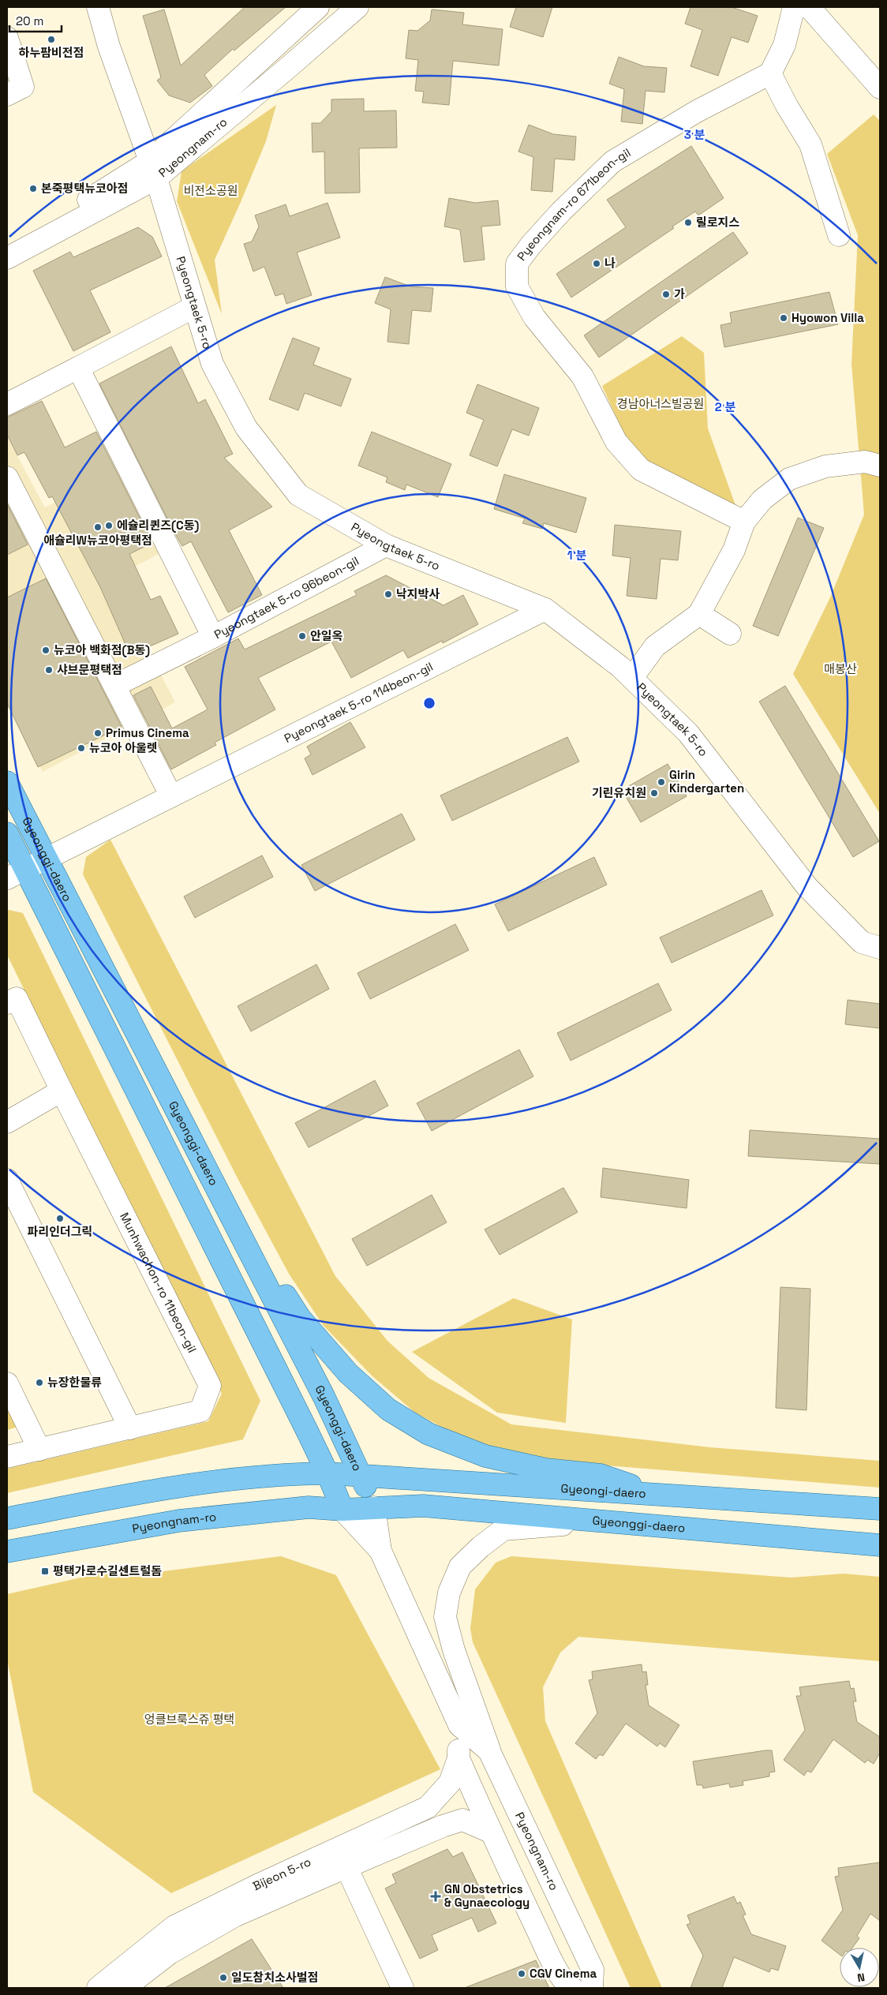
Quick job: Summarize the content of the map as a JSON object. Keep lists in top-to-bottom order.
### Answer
{
  "streets": {
    "main road": ["Pyeongnam-ro", "Gyeonggi-daero", "Gyeongi-daero"],
    "street": [
      "Pyeongnam-ro 671beon-gil",
      "Pyeongtaek 5-ro",
      "Pyeongtaek 5-ro 96beon-gil",
      "Pyeongtaek 5-ro 114beon-gil",
      "Munhwachon-ro 11beon-gil",
      "Bijeon 5-ro"
    ]
  },
  "crossings": [
    ["Pyeongnam-ro", "Pyeongtaek 5-ro"],
    ["Pyeongnam-ro", "Gyeonggi-daero"],
    ["Pyeongnam-ro", "Bijeon 5-ro"],
    ["Pyeongtaek 5-ro", "Pyeongtaek 5-ro 96beon-gil"],
    ["Pyeongtaek 5-ro", "Pyeongtaek 5-ro 114beon-gil"],
    ["Pyeongtaek 5-ro 114beon-gil", "Gyeonggi-daero"],
    ["Gyeonggi-daero", "Gyeongi-daero"]
  ],
  "parks": [
    "비전소공원",
    "경남아너스빌공원",
    "매봉산",
    "엉클브룩스쥬 평택"
  ],
  "places": {
    "other": [
      "하누팜비전점",
      "본죽평택뉴코아점",
      "릴로지스",
      "나",
      "가",
      "Hyowon Villa",
      "에슐리퀸즈(C동)",
      "애슐리W뉴코아평택점",
      "낙지박사",
      "안일옥",
      "뉴코아 백화점(B동)",
      "샤브문평택점",
      "Primus Cinema",
      "뉴코아 아울렛",
      "Girin Kindergarten",
      "기린유치원",
      "파리인더그릭",
      "뉴장한물류",
      "CGV Cinema",
      "일도참치소사벌점"
    ],
    "transit": ["평택가로수길센트럴돔"],
    "health": ["GN Obstetrics & Gynaecology"]
  },
  "scale_bar": "20 m",
  "north": "bottom",
  "rings": ["3 분", "2 분", "1 분"]
}
